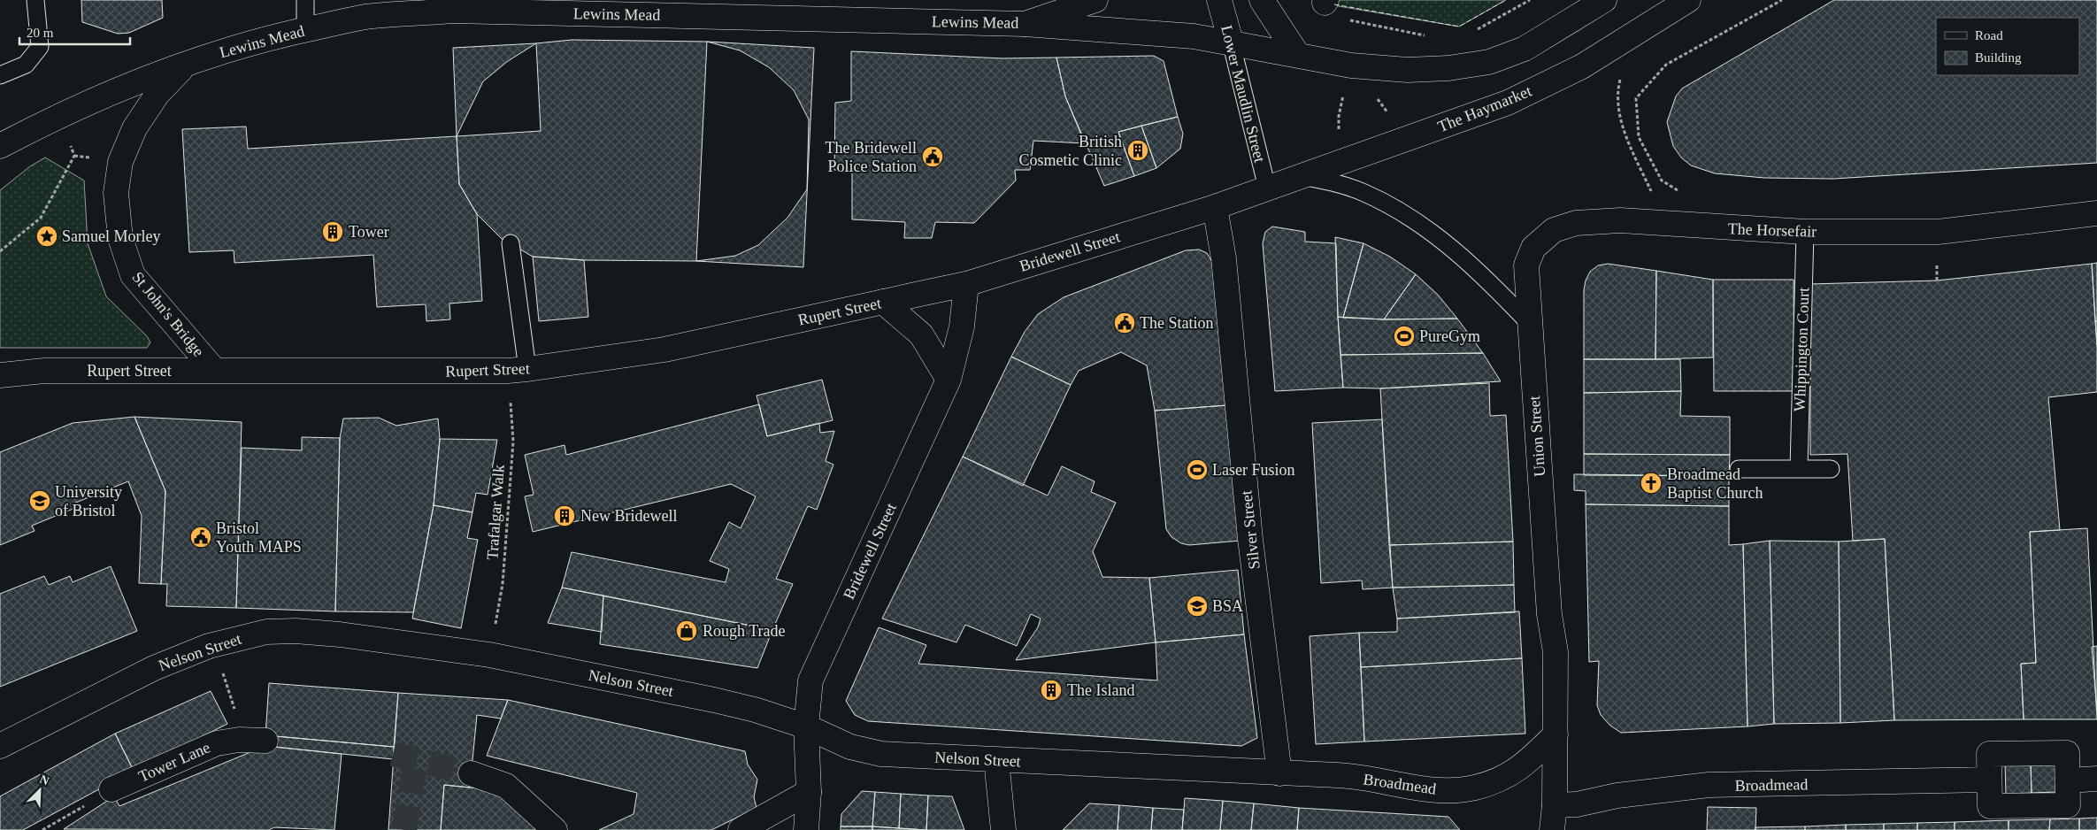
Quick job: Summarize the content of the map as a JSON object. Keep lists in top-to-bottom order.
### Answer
{
  "streets": {
    "street": [
      "Lewins Mead",
      "Lower Maudlin Street",
      "The Haymarket",
      "The Horsefair",
      "Bridewell Street",
      "Rupert Street",
      "St John's Bridge",
      "Union Street",
      "Silver Street",
      "Nelson Street",
      "Tower Lane",
      "Broadmead"
    ],
    "lane": ["Whippington Court"],
    "path": ["Trafalgar Walk"]
  },
  "crossings": [
    ["Lewins Mead", "Lower Maudlin Street"],
    ["Lewins Mead", "St John's Bridge"],
    ["Lower Maudlin Street", "The Haymarket"],
    ["Lower Maudlin Street", "Bridewell Street"],
    ["The Haymarket", "Bridewell Street"],
    ["The Horsefair", "Whippington Court"],
    ["The Horsefair", "Union Street"],
    ["Bridewell Street", "Rupert Street"],
    ["Bridewell Street", "Silver Street"],
    ["Bridewell Street", "Nelson Street"],
    ["Rupert Street", "St John's Bridge"],
    ["Rupert Street", "Trafalgar Walk"],
    ["Union Street", "Broadmead"],
    ["Trafalgar Walk", "Nelson Street"],
    ["Silver Street", "Nelson Street"],
    ["Silver Street", "Broadmead"],
    ["Nelson Street", "Broadmead"]
  ],
  "places": {
    "building": [
      "British Cosmetic Clinic",
      "Tower",
      "New Bridewell",
      "The Island"
    ],
    "public building": ["The Bridewell Police Station", "The Station", "Bristol Youth MAPS"],
    "place": ["Samuel Morley"],
    "sports": ["PureGym", "Laser Fusion"],
    "church": ["Broadmead Baptist Church"],
    "school or university": ["University of Bristol", "BSA"],
    "shop": ["Rough Trade"]
  },
  "legend": ["Road", "Building"],
  "scale_bar": "20 m",
  "north": "top right"
}
